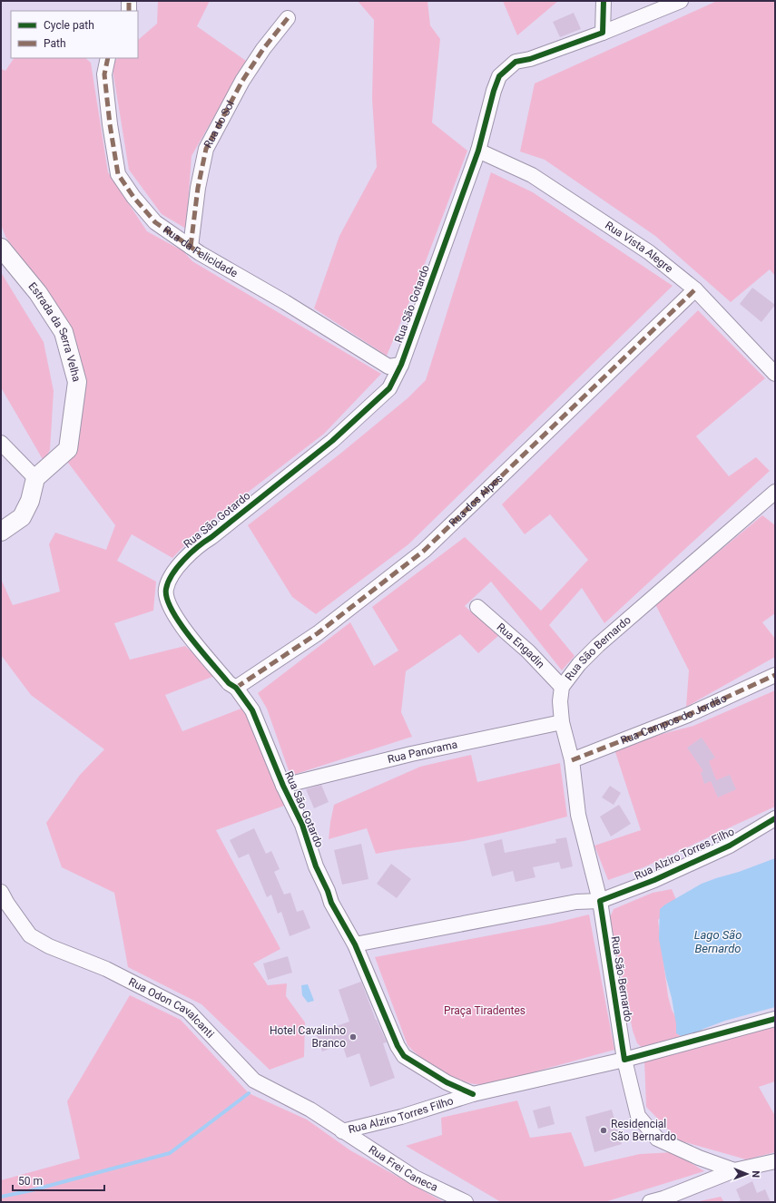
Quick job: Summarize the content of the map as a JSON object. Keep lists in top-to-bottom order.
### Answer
{
  "streets": {
    "street": [
      "Rua do Sol",
      "Rua Vista Alegre",
      "Rua da Felicidade",
      "Rua São Gotardo",
      "Estrada da Serra Velha",
      "Rua dos Alpes",
      "Rua Engadin",
      "Rua São Bernardo",
      "Rua Campos do Jordão",
      "Rua Panorama",
      "Rua Alziro Torres Filho",
      "Rua Odon Cavalcanti",
      "Rua Frei Caneca"
    ]
  },
  "crossings": [
    ["Rua do Sol", "Rua da Felicidade"],
    ["Rua Vista Alegre", "Rua São Gotardo"],
    ["Rua Vista Alegre", "Rua dos Alpes"],
    ["Rua da Felicidade", "Rua São Gotardo"],
    ["Rua São Gotardo", "Rua dos Alpes"],
    ["Rua São Gotardo", "Rua Panorama"],
    ["Rua São Gotardo", "Rua Alziro Torres Filho"],
    ["Rua Engadin", "Rua São Bernardo"],
    ["Rua São Bernardo", "Rua Campos do Jordão"],
    ["Rua São Bernardo", "Rua Panorama"],
    ["Rua São Bernardo", "Rua Alziro Torres Filho"],
    ["Rua Alziro Torres Filho", "Rua Odon Cavalcanti"],
    ["Rua Alziro Torres Filho", "Rua Frei Caneca"],
    ["Rua Odon Cavalcanti", "Rua Frei Caneca"]
  ],
  "water": ["Lago São Bernardo"],
  "parks": ["Praça Tiradentes"],
  "places": ["Hotel Cavalinho Branco", "Residencial São Bernardo"],
  "legend": ["Cycle path", "Path"],
  "scale_bar": "50 m",
  "north": "right"
}
